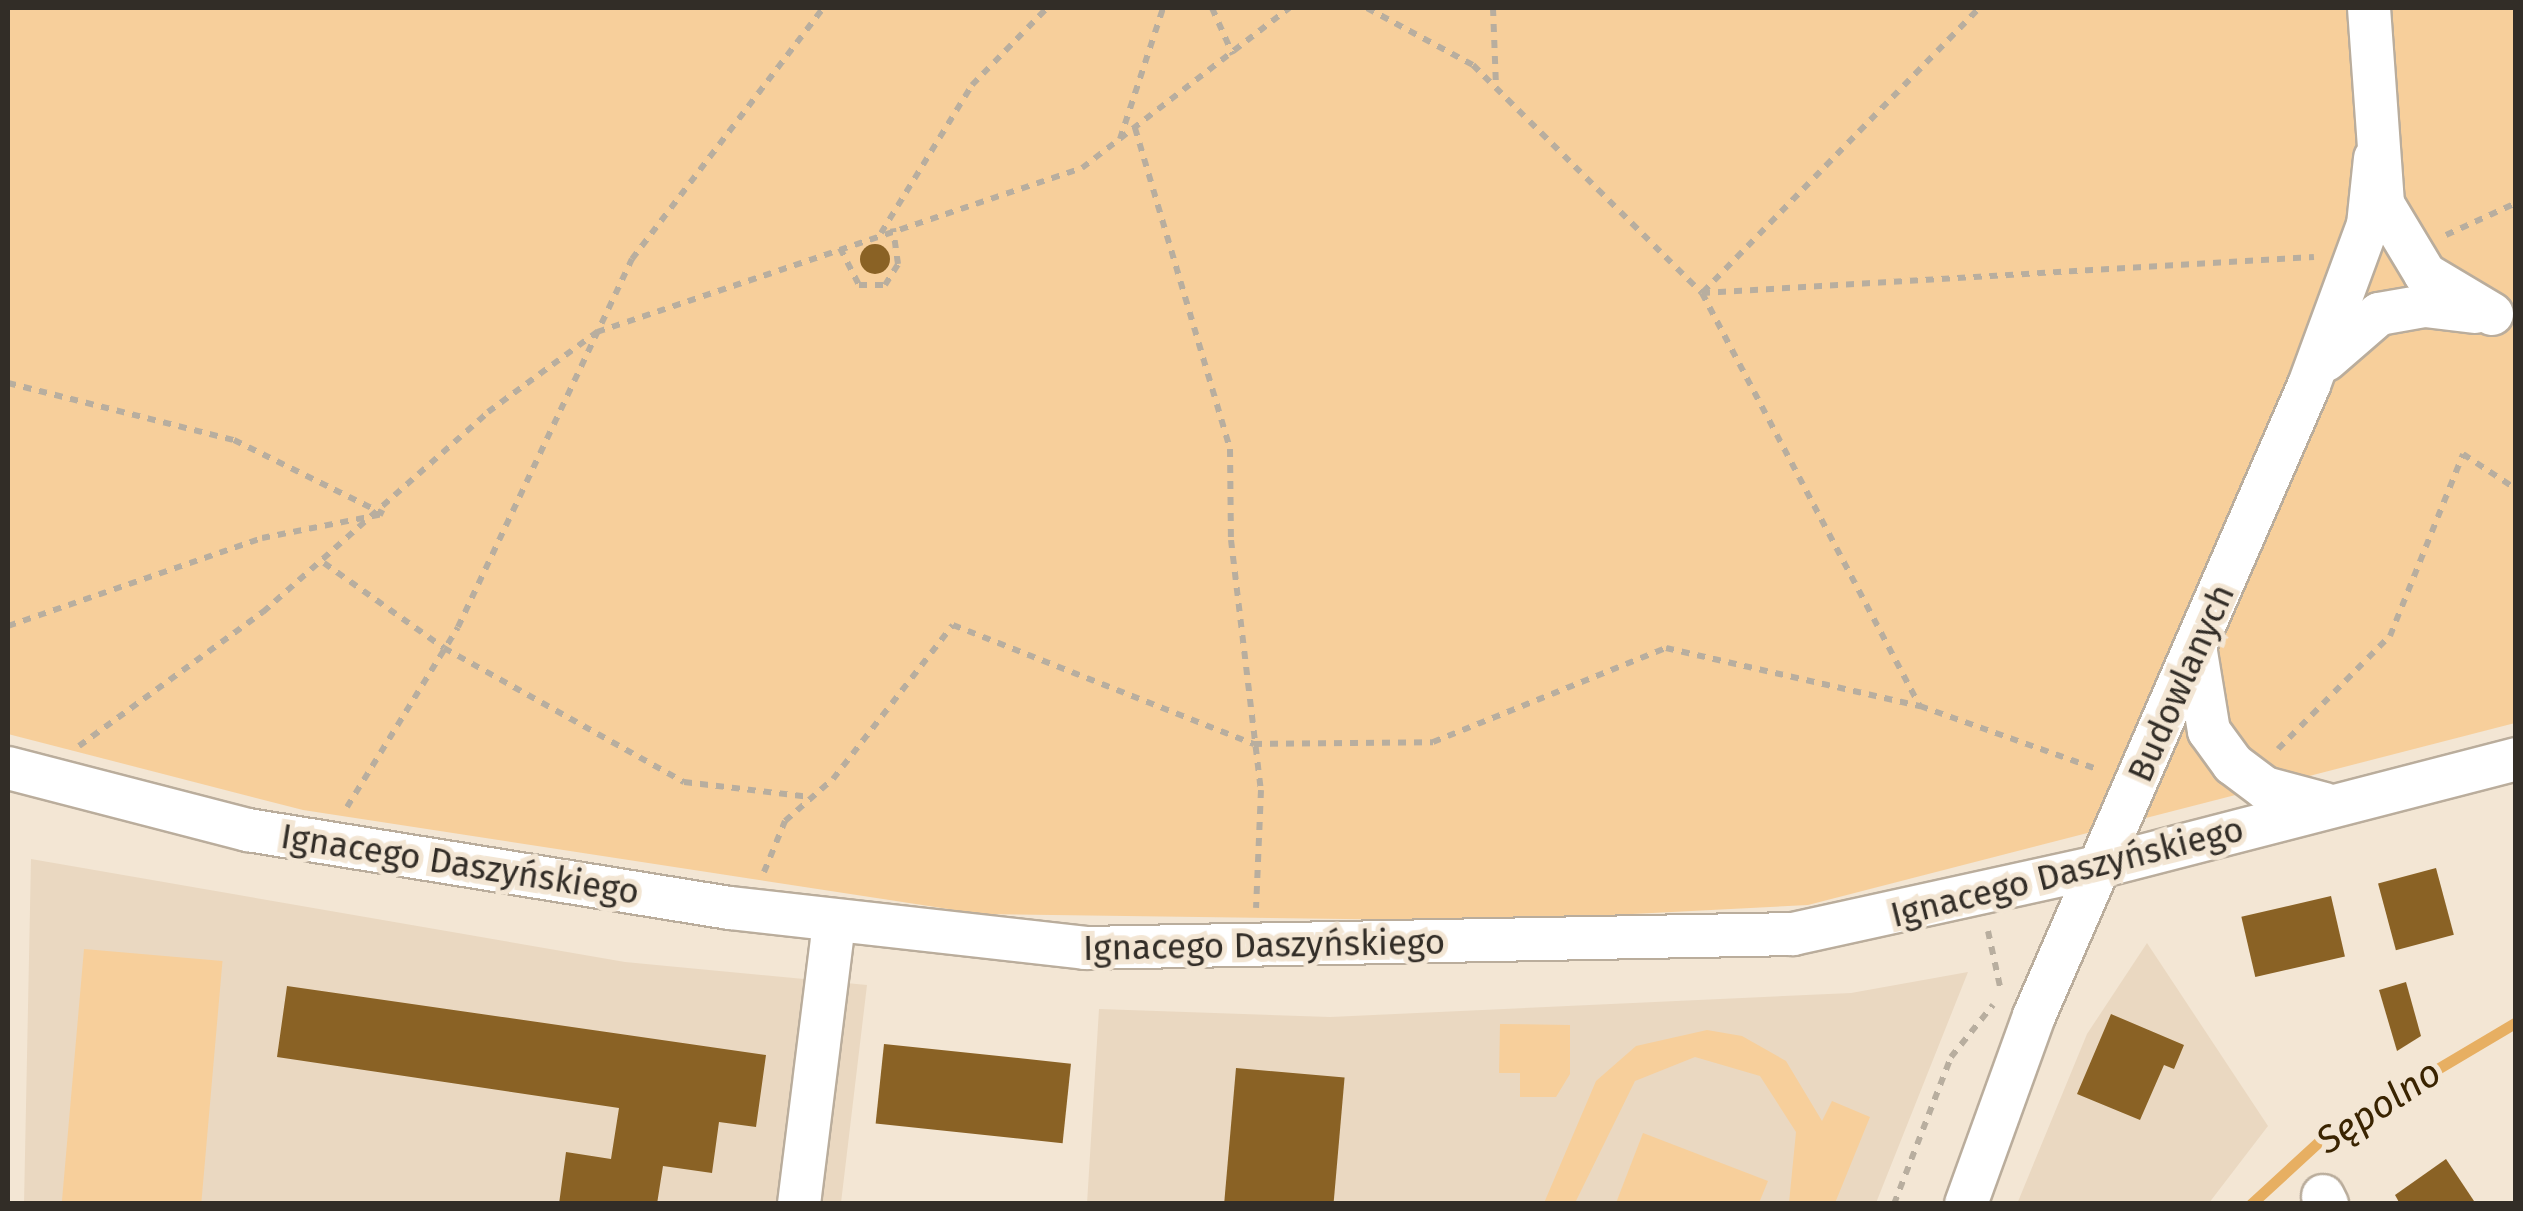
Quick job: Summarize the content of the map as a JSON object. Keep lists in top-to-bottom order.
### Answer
{
  "streets": {
    "street": ["Budowlanych", "Ignacego Daszyńskiego"]
  },
  "crossings": [
    ["Budowlanych", "Ignacego Daszyńskiego"]
  ],
  "water": ["Sępolno"]
}
